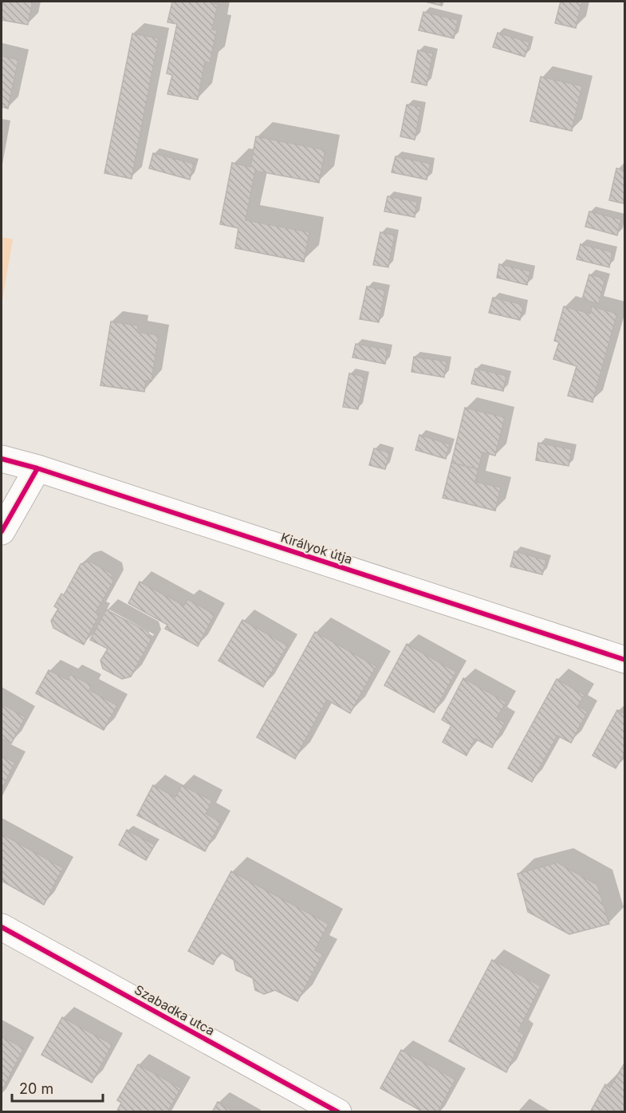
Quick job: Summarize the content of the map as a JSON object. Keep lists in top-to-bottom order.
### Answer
{
  "streets": {
    "street": ["Királyok útja", "Szabadka utca"]
  },
  "scale_bar": "20 m"
}
